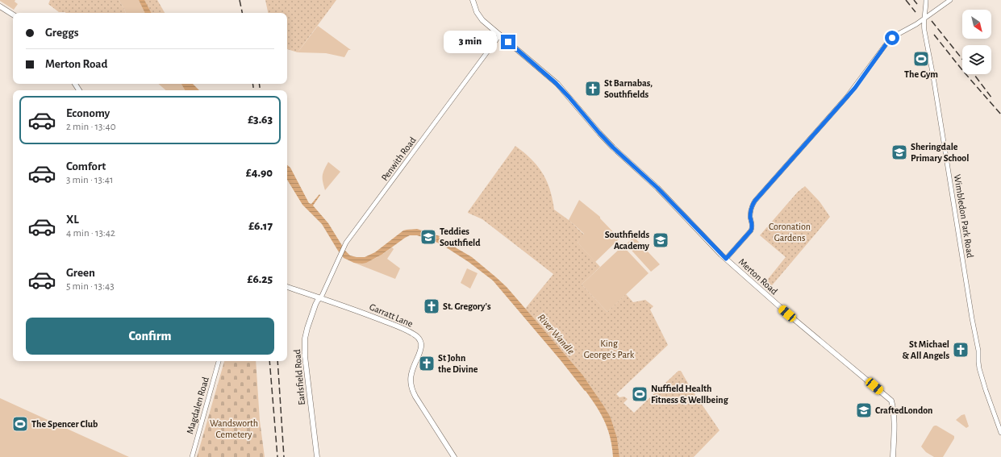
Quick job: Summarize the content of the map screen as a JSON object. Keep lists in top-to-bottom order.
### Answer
{
  "streets": {
    "main road": ["Merton Road", "Garratt Lane", "Earlsfield Road"],
    "street": ["Penwith Road", "Wimbledon Park Road", "Magdalen Road"]
  },
  "crossings": [
    ["Penwith Road", "Merton Road"],
    ["Penwith Road", "Garratt Lane"],
    ["Penwith Road", "Earlsfield Road"],
    ["Garratt Lane", "Earlsfield Road"]
  ],
  "water": ["River Wandle"],
  "parks": ["Coronation Gardens", "King George's Park", "Wandsworth Cemetery"],
  "places": {
    "sports": ["The Gym", "Nuffield Health Fitness & Wellbeing", "The Spencer Club"],
    "church": [
      "St Barnabas, Southfields",
      "St. Gregory's",
      "St Michael & All Angels",
      "St John the Divine"
    ],
    "school or university": [
      "Sheringdale Primary School",
      "Teddies Southfield",
      "Southfields Academy",
      "CraftedLondon"
    ]
  },
  "north": "bottom right",
  "page": {
    "banner": ["Greggs", "Merton Road"],
    "bubble": "3 min",
    "list": [
      {
        "name": "Economy",
        "note": "2 min · 13:40",
        "value": "£3.63"
      },
      {
        "name": "Comfort",
        "note": "3 min · 13:41",
        "value": "£4.90"
      },
      {
        "name": "XL",
        "note": "4 min · 13:42",
        "value": "£6.17"
      },
      {
        "name": "Green",
        "note": "5 min · 13:43",
        "value": "£6.25"
      }
    ],
    "buttons": "Confirm"
  }
}
